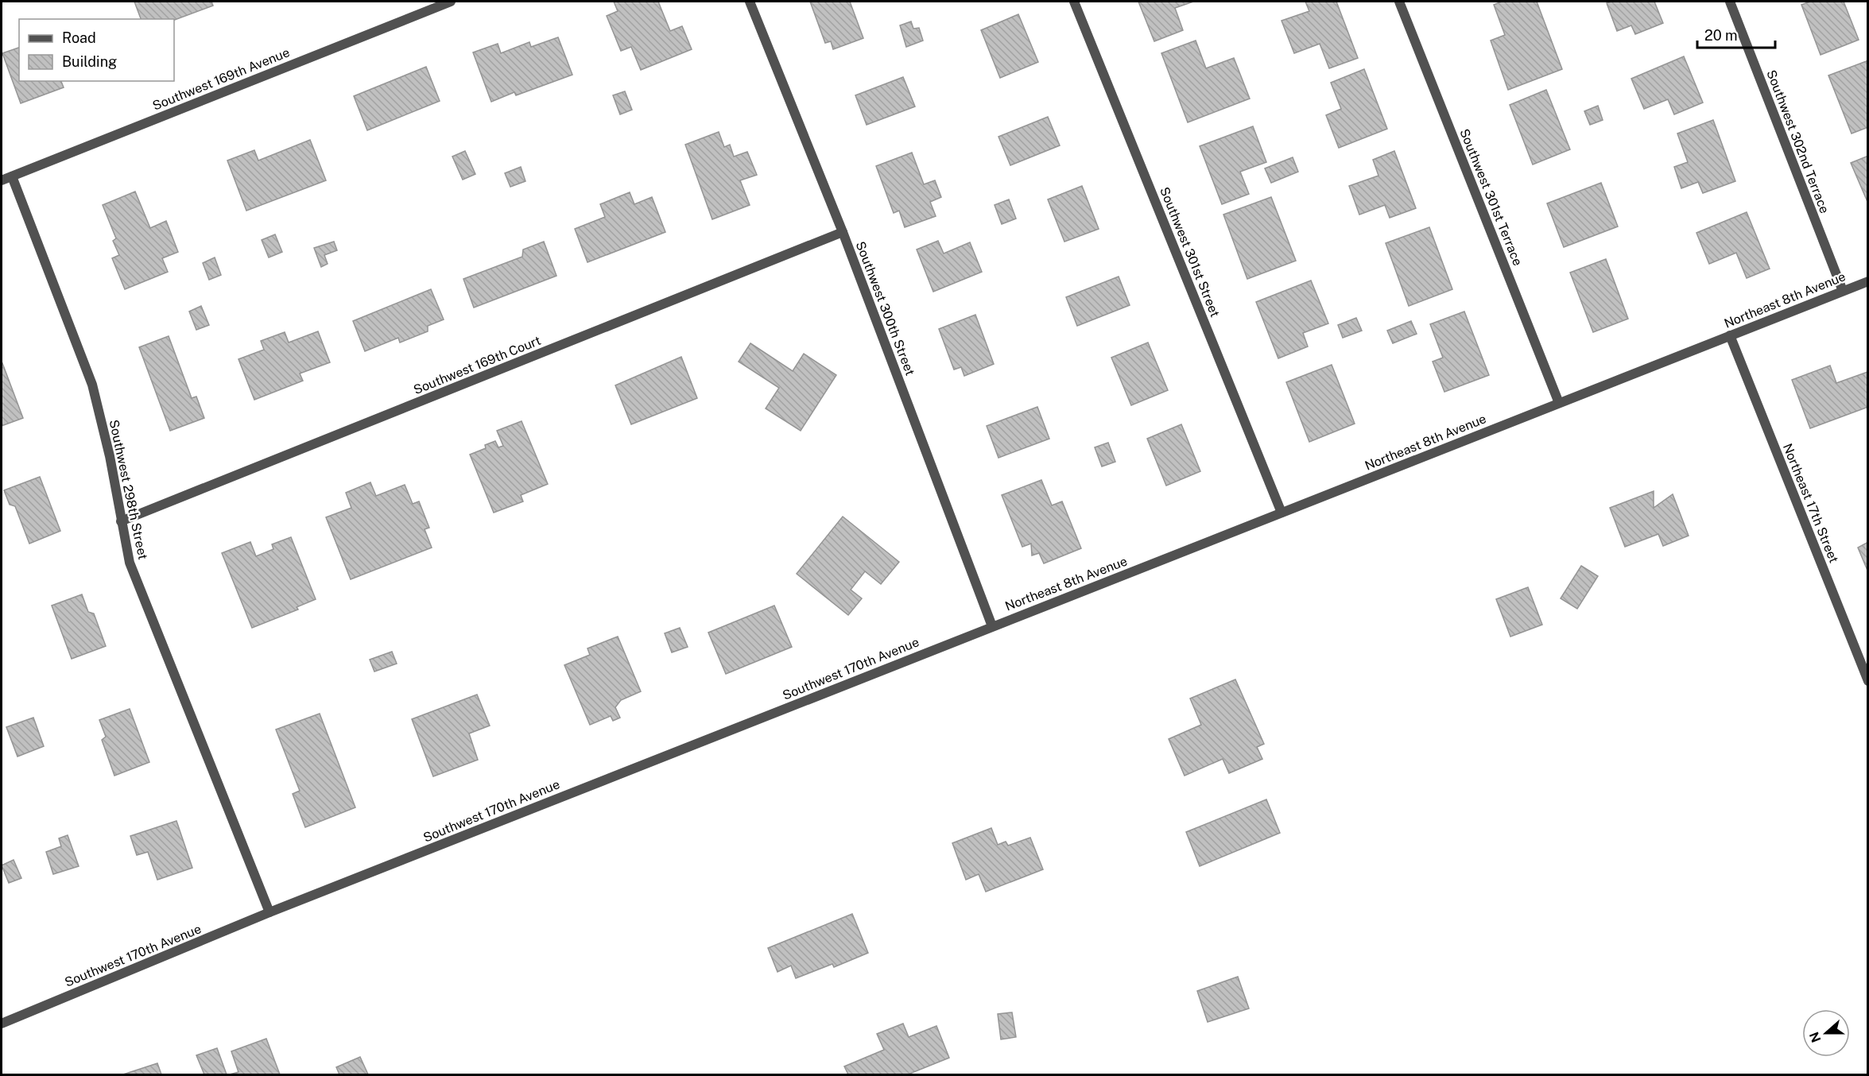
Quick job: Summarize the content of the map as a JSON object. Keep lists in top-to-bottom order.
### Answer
{
  "streets": {
    "street": [
      "Southwest 169th Avenue",
      "Southwest 302nd Terrace",
      "Southwest 301st Terrace",
      "Southwest 301st Street",
      "Northeast 8th Avenue",
      "Southwest 300th Street",
      "Southwest 169th Court",
      "Southwest 298th Street",
      "Northeast 17th Street",
      "Southwest 170th Avenue"
    ]
  },
  "crossings": [
    ["Southwest 169th Avenue", "Southwest 298th Street"],
    ["Southwest 302nd Terrace", "Northeast 8th Avenue"],
    ["Southwest 301st Terrace", "Northeast 8th Avenue"],
    ["Southwest 301st Street", "Northeast 8th Avenue"],
    ["Northeast 8th Avenue", "Southwest 300th Street"],
    ["Northeast 8th Avenue", "Northeast 17th Street"],
    ["Northeast 8th Avenue", "Southwest 170th Avenue"],
    ["Southwest 300th Street", "Southwest 169th Court"],
    ["Southwest 300th Street", "Southwest 170th Avenue"],
    ["Southwest 169th Court", "Southwest 298th Street"],
    ["Southwest 298th Street", "Southwest 170th Avenue"]
  ],
  "legend": ["Road", "Building"],
  "scale_bar": "20 m",
  "north": "left"
}
